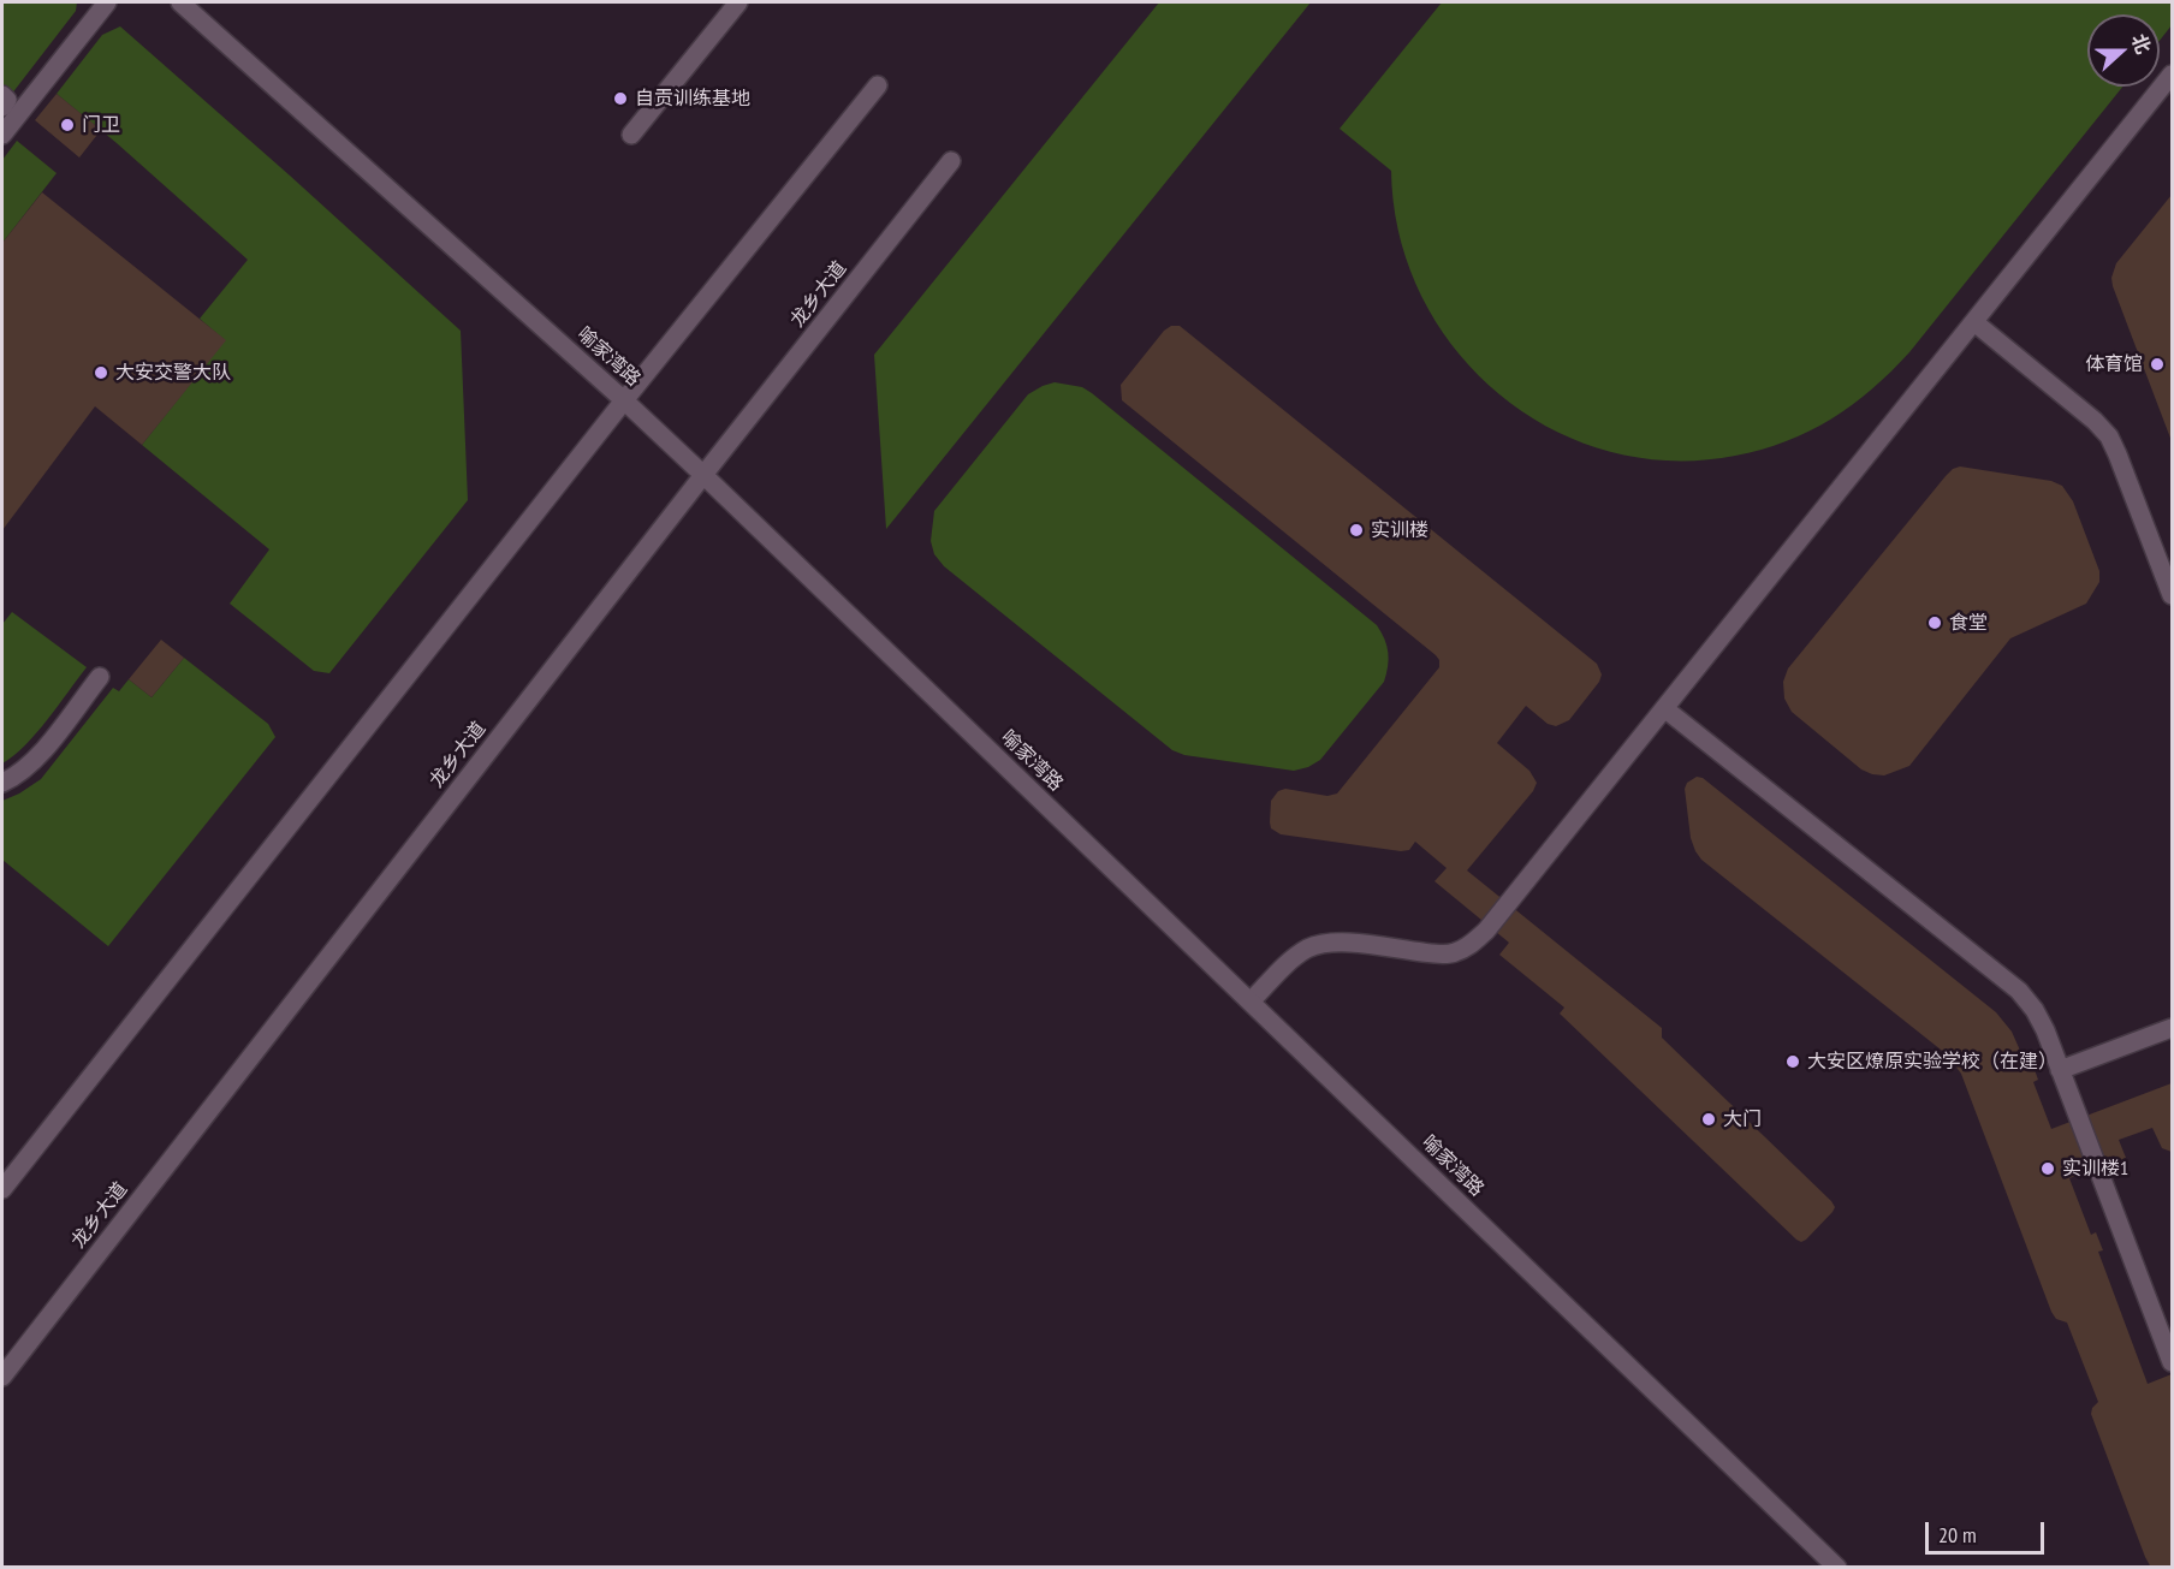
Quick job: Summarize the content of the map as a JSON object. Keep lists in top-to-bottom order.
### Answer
{
  "streets": {
    "main road": ["龙乡大道", "喻家湾路"]
  },
  "crossings": [
    ["龙乡大道", "喻家湾路"]
  ],
  "places": [
    "自贡训练基地",
    "门卫",
    "体育馆",
    "大安交警大队",
    "实训楼",
    "食堂",
    "大安区燎原实验学校（在建）",
    "大门",
    "实训楼1"
  ],
  "scale_bar": "20 m",
  "north": "right"
}
